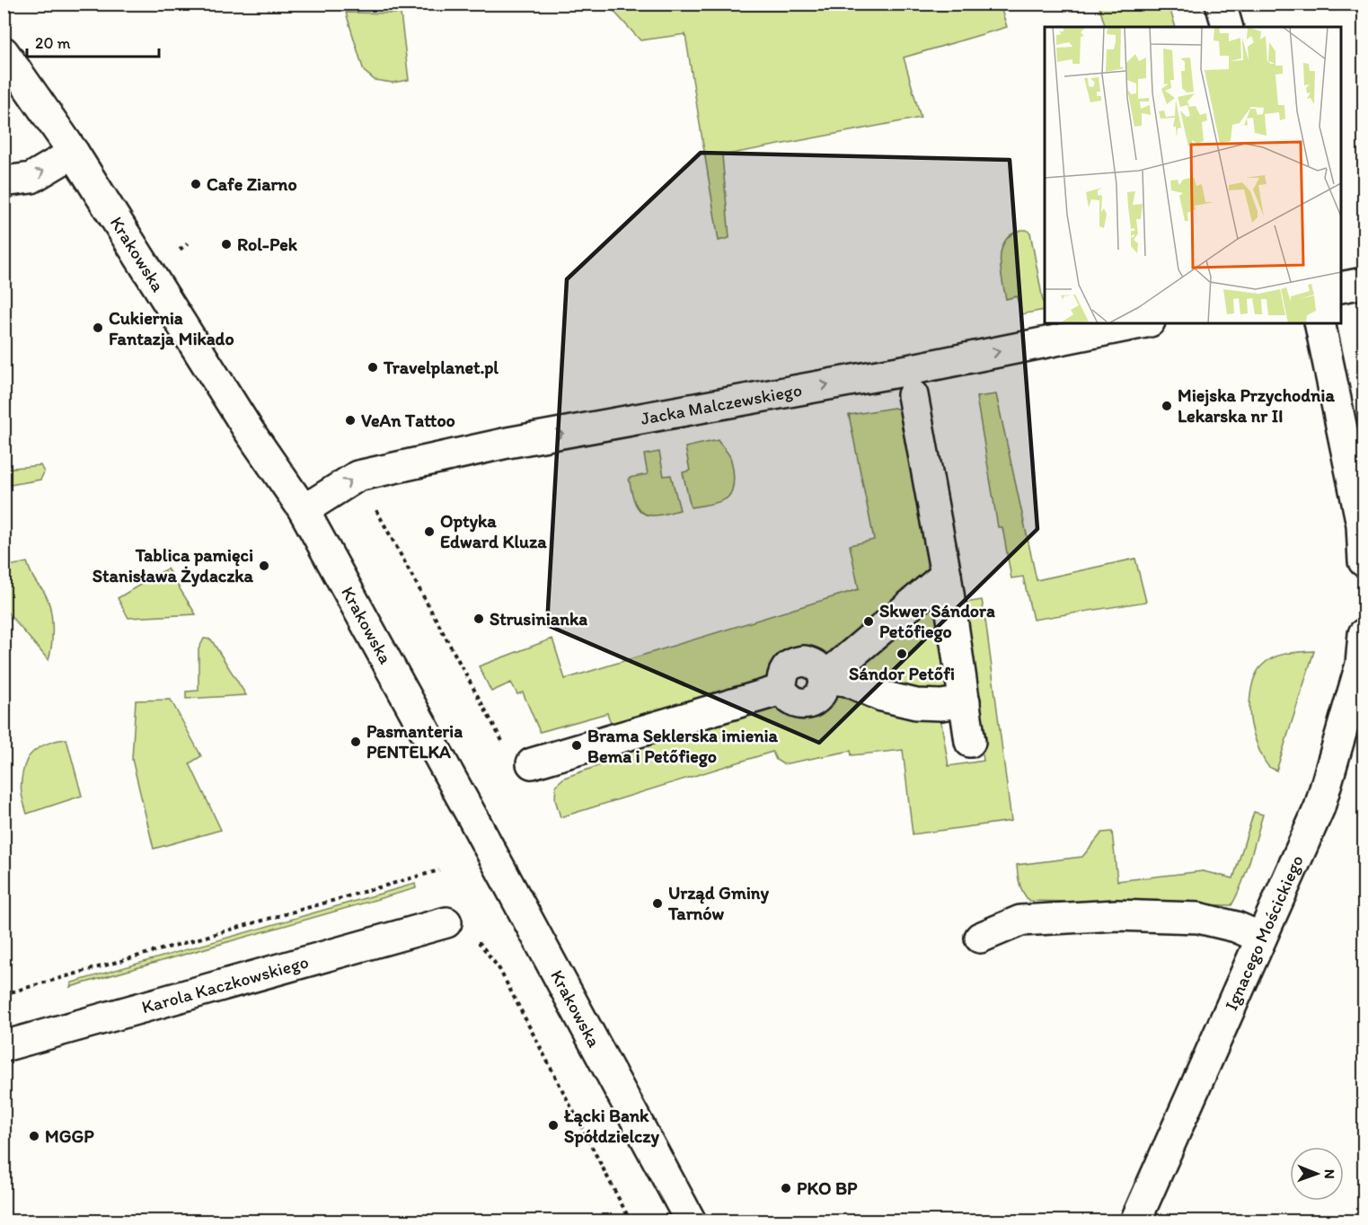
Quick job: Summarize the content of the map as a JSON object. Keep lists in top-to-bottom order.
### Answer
{
  "streets": {
    "street": [
      "Krakowska",
      "Jacka Malczewskiego",
      "Ignacego Mościckiego",
      "Karola Kaczkowskiego"
    ]
  },
  "crossings": [
    ["Krakowska", "Jacka Malczewskiego"]
  ],
  "one_way": ["Jacka Malczewskiego"],
  "places": [
    "Cafe Ziarno",
    "Rol-Pek",
    "Cukiernia Fantazja Mikado",
    "Travelplanet.pl",
    "Miejska Przychodnia Lekarska nr II",
    "VeAn Tattoo",
    "Optyka Edward Kluza",
    "Tablica pamięci Stanisława Żydaczka",
    "Strusinianka",
    "Skwer Sándora Petőfiego",
    "Sándor Petőfi",
    "Pasmanteria PENTELKA",
    "Brama Seklerska imienia Bema i Petőfiego",
    "Urząd Gminy Tarnów",
    "Łącki Bank Spółdzielczy",
    "MGGP",
    "PKO BP"
  ],
  "scale_bar": "20 m",
  "north": "right"
}
